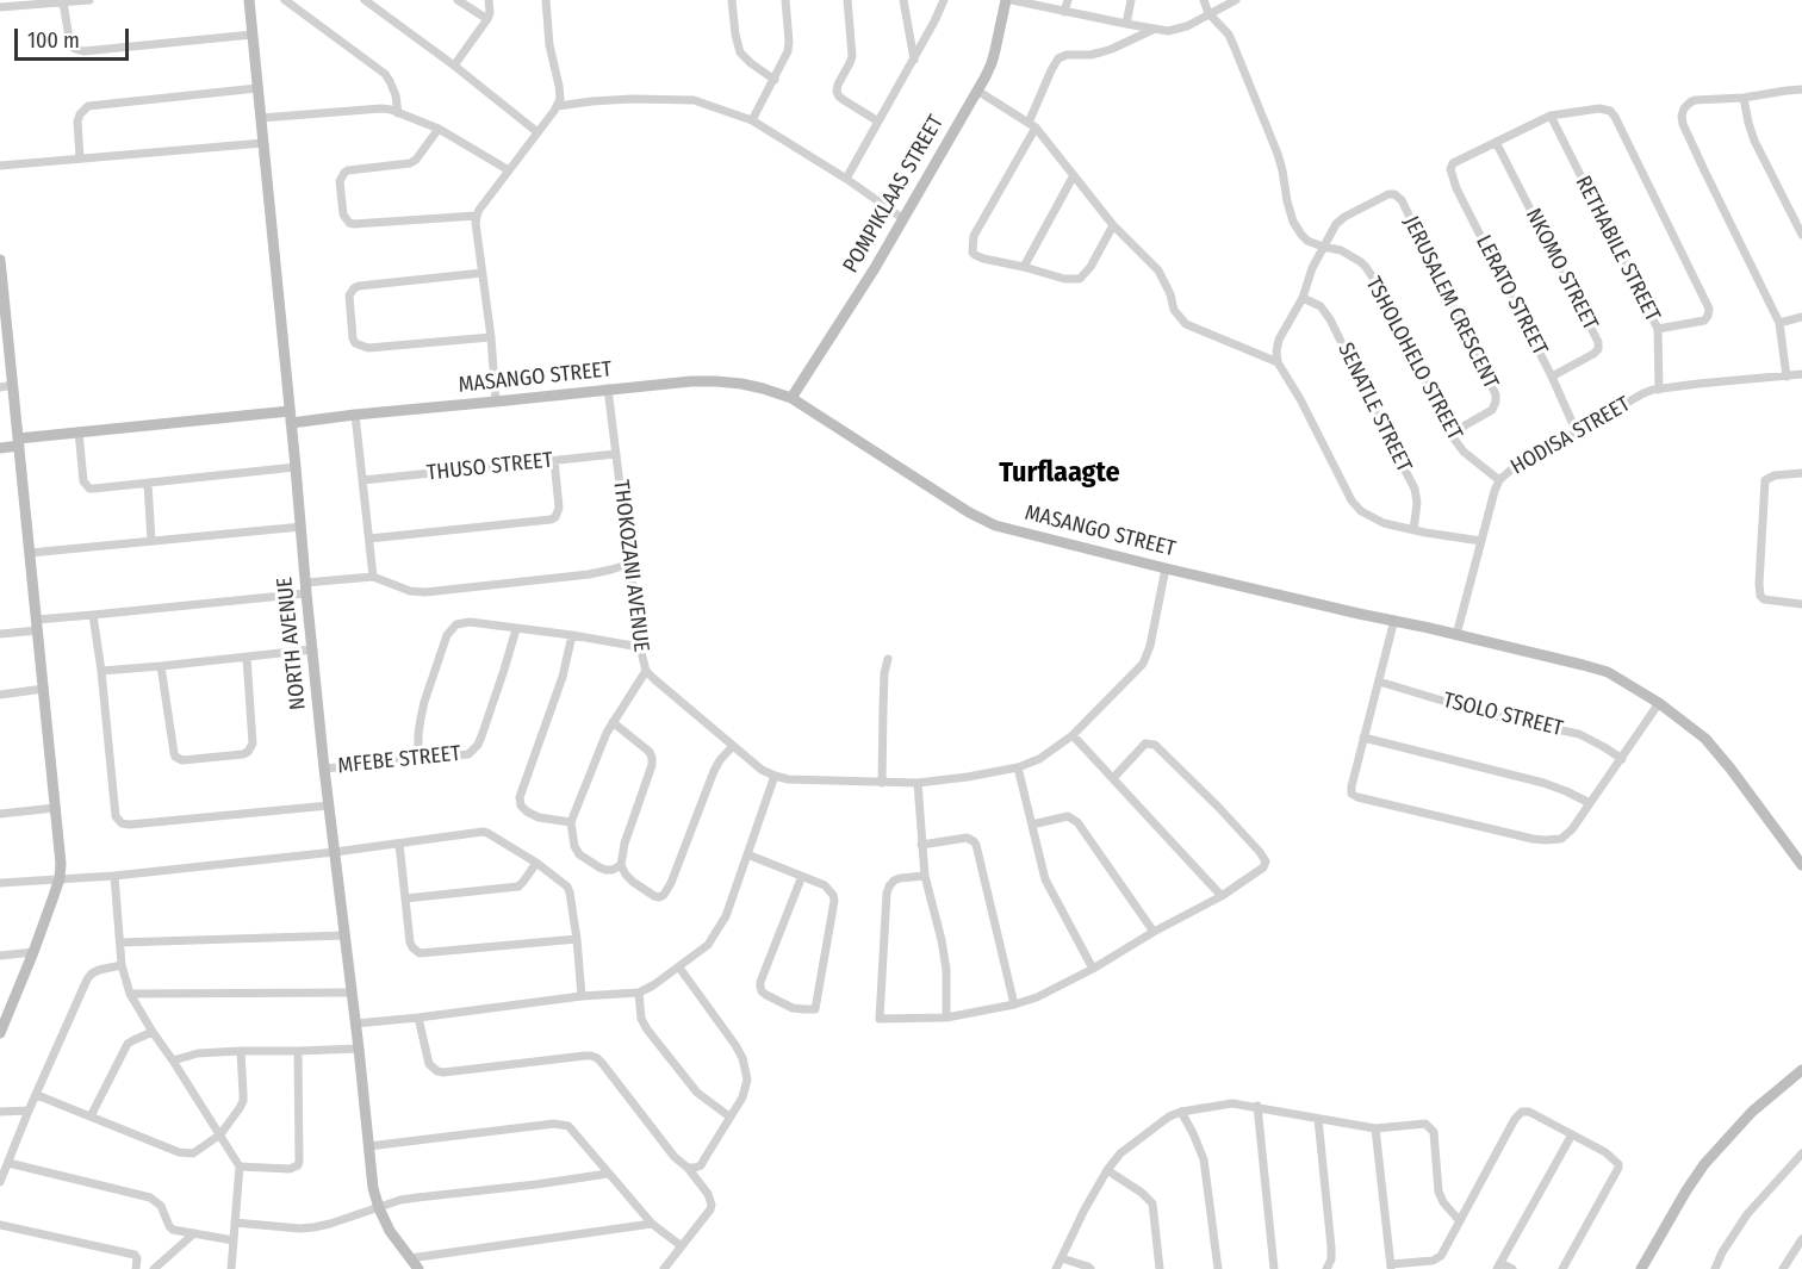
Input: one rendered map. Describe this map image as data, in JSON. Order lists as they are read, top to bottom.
{
  "streets": {
    "street": [
      "POMPIKLAAS STREET",
      "RETHABILE STREET",
      "NKOMO STREET",
      "LERATO STREET",
      "JERUSALEM CRESCENT",
      "TSHOLOHELO STREET",
      "MASANGO STREET",
      "SENATLE STREET",
      "HODISA STREET",
      "THUSO STREET",
      "THOKOZANI AVENUE",
      "NORTH AVENUE",
      "TSOLO STREET",
      "MFEBE STREET"
    ]
  },
  "crossings": [
    ["POMPIKLAAS STREET", "MASANGO STREET"],
    ["RETHABILE STREET", "HODISA STREET"],
    ["NKOMO STREET", "LERATO STREET"],
    ["LERATO STREET", "HODISA STREET"],
    ["JERUSALEM CRESCENT", "TSHOLOHELO STREET"],
    ["JERUSALEM CRESCENT", "SENATLE STREET"],
    ["TSHOLOHELO STREET", "HODISA STREET"],
    ["MASANGO STREET", "HODISA STREET"],
    ["MASANGO STREET", "THOKOZANI AVENUE"],
    ["MASANGO STREET", "NORTH AVENUE"],
    ["THUSO STREET", "THOKOZANI AVENUE"],
    ["NORTH AVENUE", "MFEBE STREET"]
  ],
  "districts": ["Turflaagte"],
  "scale_bar": "100 m"
}
